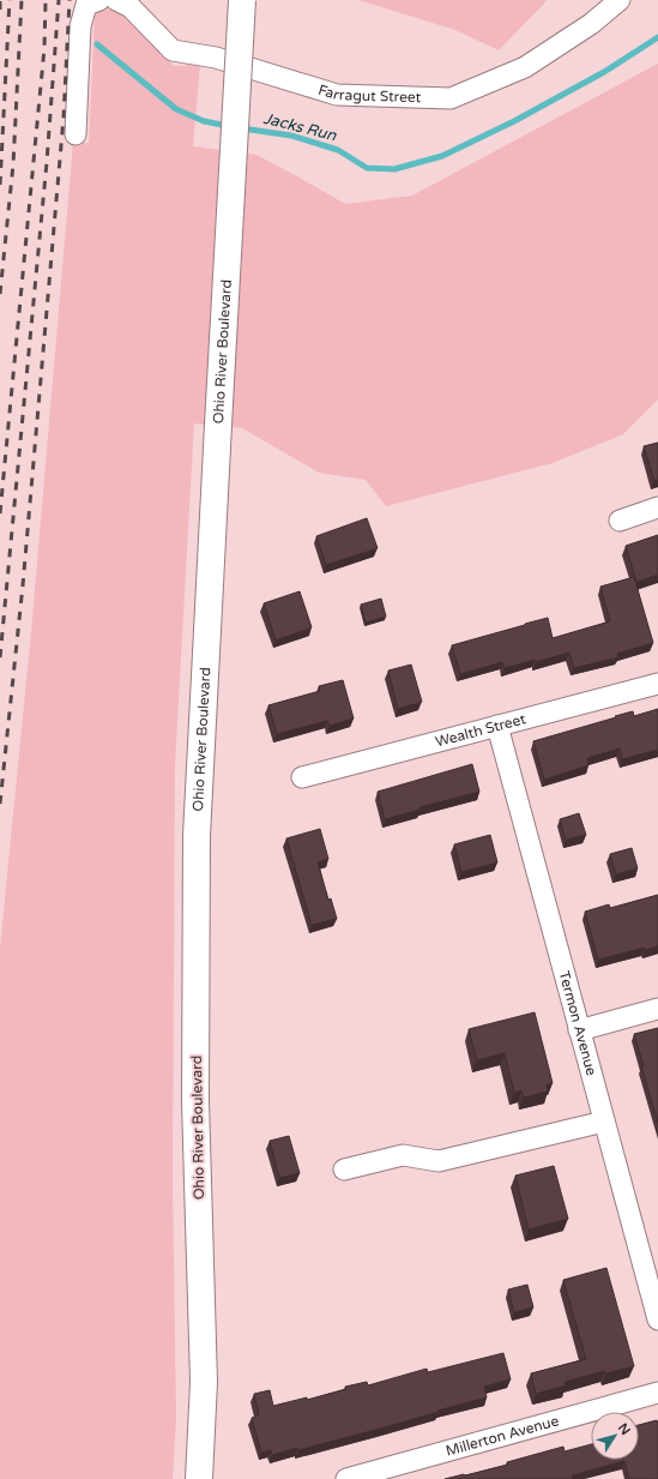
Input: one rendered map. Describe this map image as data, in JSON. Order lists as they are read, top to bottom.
{
  "streets": {
    "highway": ["Ohio River Boulevard"],
    "street": [
      "Farragut Street",
      "Wealth Street",
      "Termon Avenue",
      "Millerton Avenue"
    ]
  },
  "crossings": [
    ["Wealth Street", "Termon Avenue"]
  ],
  "water": ["Jacks Run"],
  "north": "top right"
}
